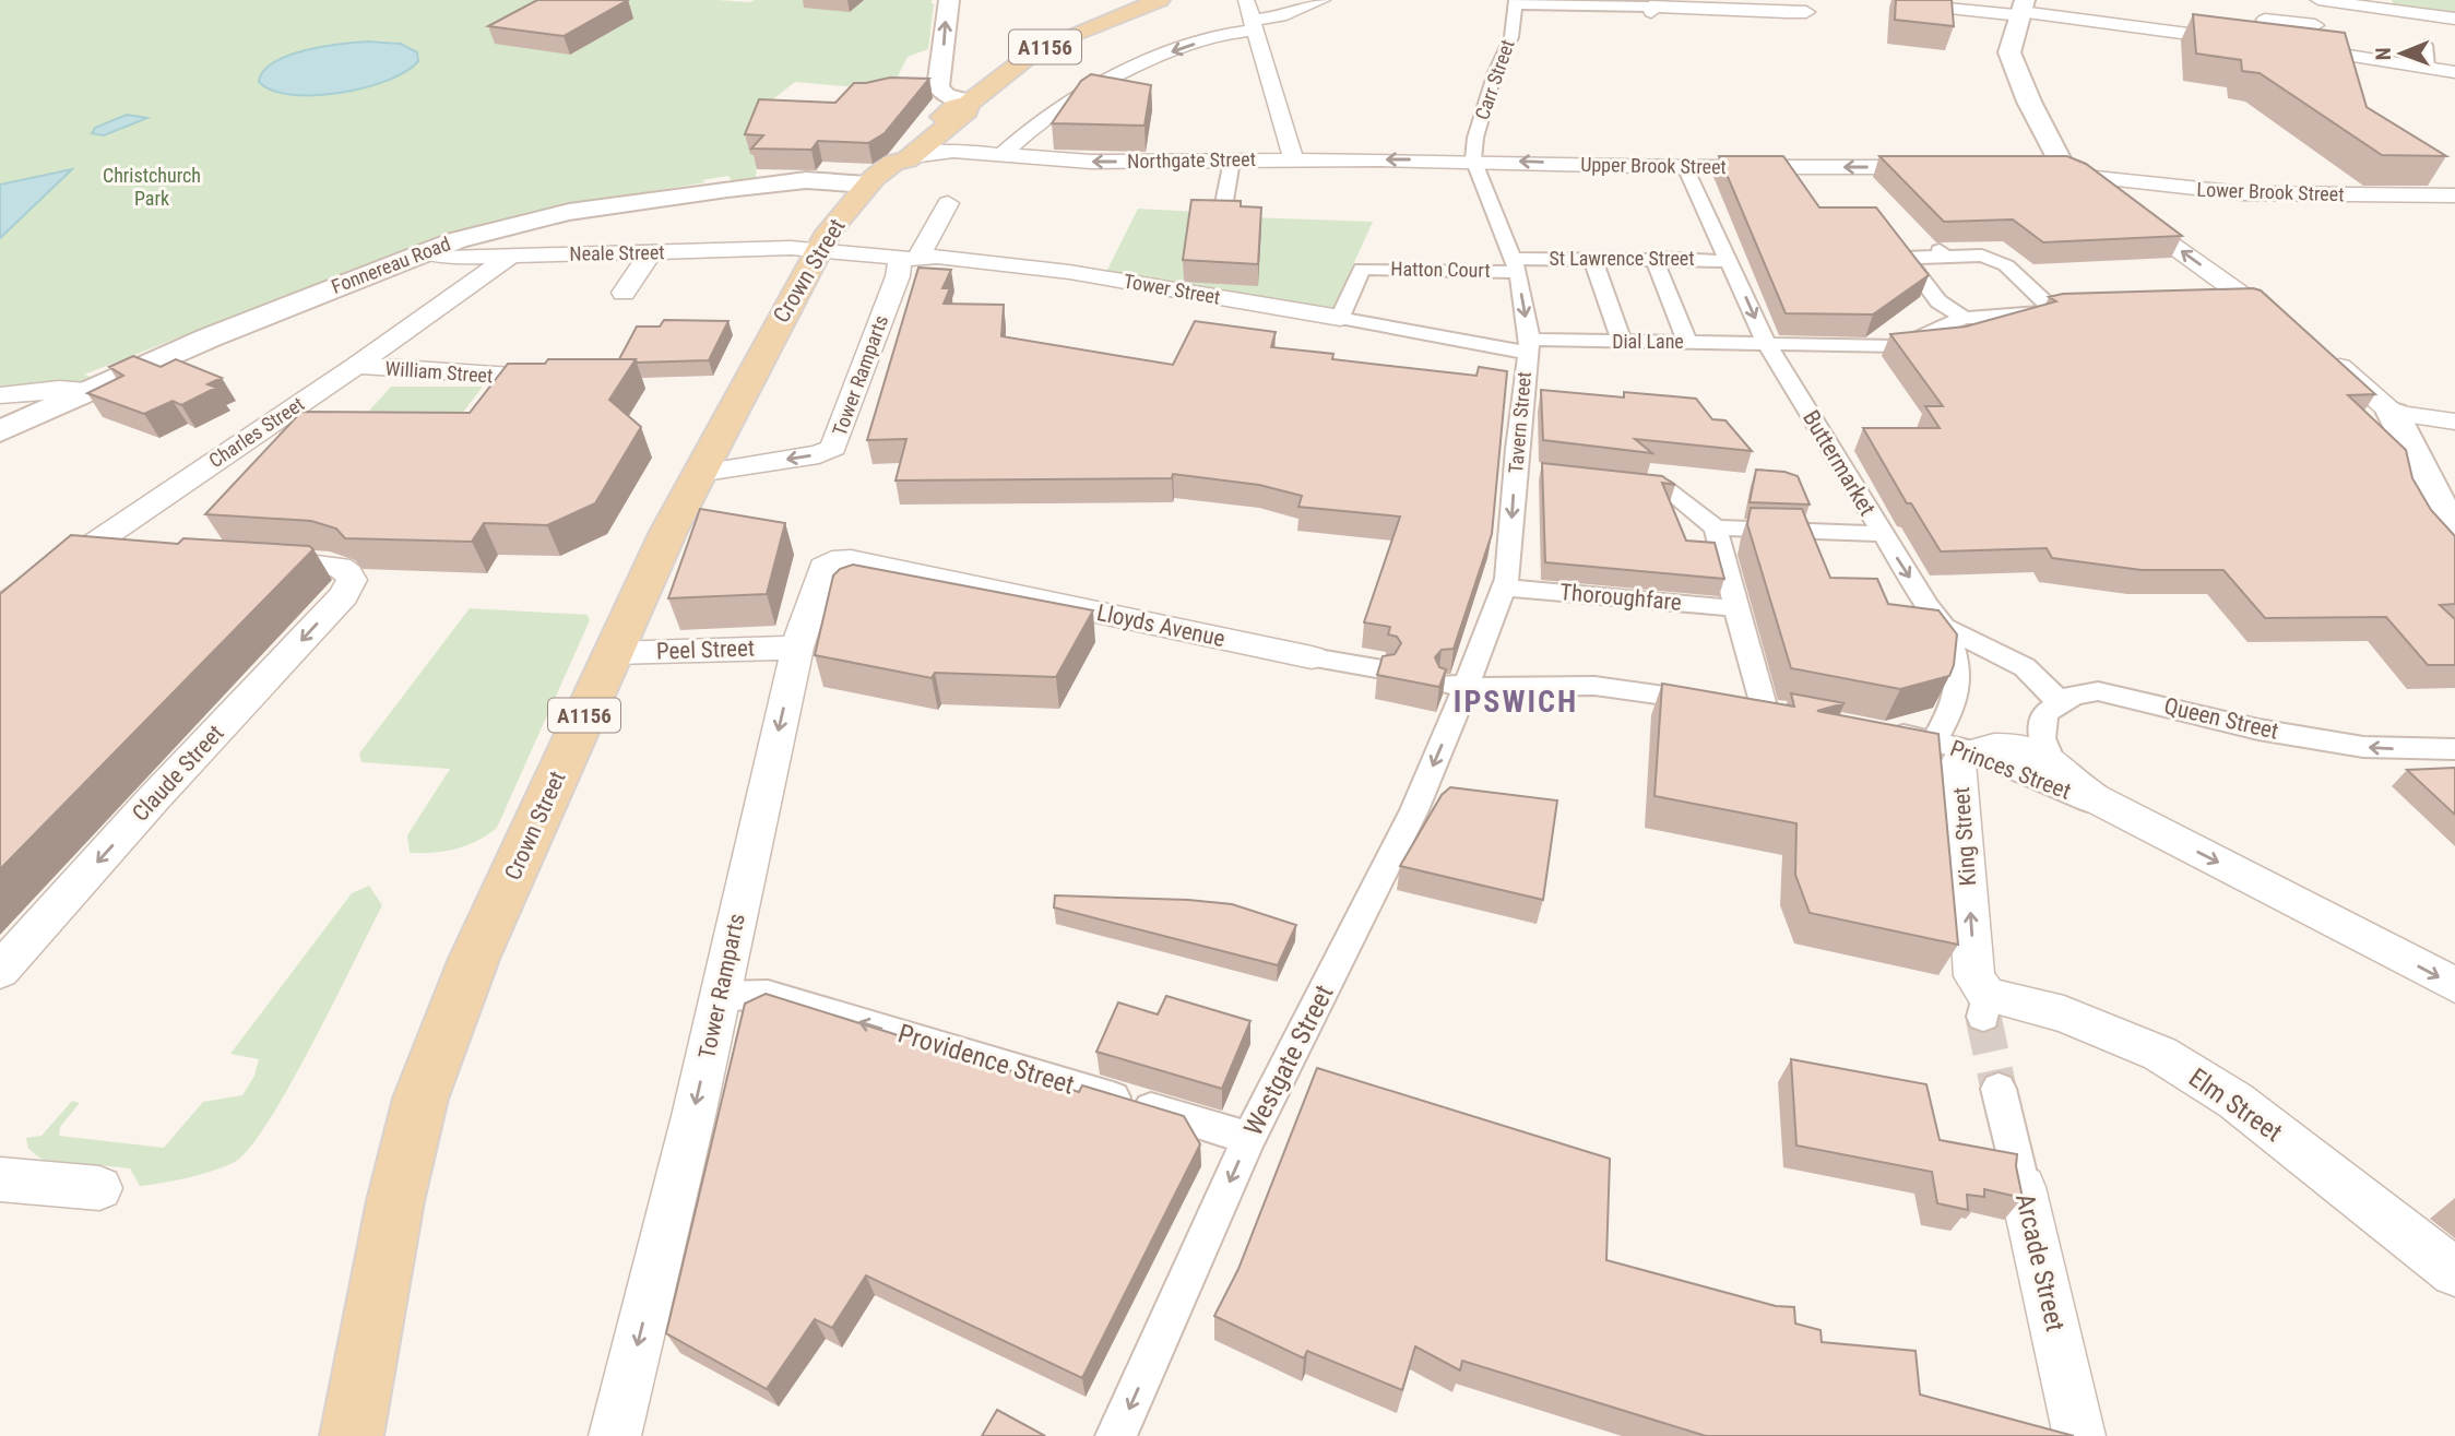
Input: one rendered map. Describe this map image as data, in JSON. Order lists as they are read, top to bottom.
{
  "streets": {
    "main road": ["A1156", "Crown Street"],
    "street": [
      "Carr Street",
      "Northgate Street",
      "Upper Brook Street",
      "Lower Brook Street",
      "Neale Street",
      "St Lawrence Street",
      "Fonnereau Road",
      "Hatton Court",
      "Tower Street",
      "Dial Lane",
      "William Street",
      "Tower Ramparts",
      "Tavern Street",
      "Charles Street",
      "Buttermarket",
      "Thoroughfare",
      "Lloyds Avenue",
      "Peel Street",
      "Queen Street",
      "Princes Street",
      "Claude Street",
      "King Street",
      "Providence Street",
      "Westgate Street",
      "Elm Street",
      "Arcade Street"
    ]
  },
  "crossings": [
    ["A1156", "Northgate Street"],
    ["A1156", "Fonnereau Road"],
    ["A1156", "Crown Street"],
    ["Carr Street", "Northgate Street"],
    ["Carr Street", "Upper Brook Street"],
    ["Carr Street", "Tavern Street"],
    ["Northgate Street", "Upper Brook Street"],
    ["Northgate Street", "Fonnereau Road"],
    ["Northgate Street", "Crown Street"],
    ["Northgate Street", "Tavern Street"],
    ["Upper Brook Street", "Tavern Street"],
    ["Upper Brook Street", "Buttermarket"],
    ["Neale Street", "Fonnereau Road"],
    ["Neale Street", "Crown Street"],
    ["Neale Street", "Tower Street"],
    ["Neale Street", "Charles Street"],
    ["St Lawrence Street", "Hatton Court"],
    ["St Lawrence Street", "Tavern Street"],
    ["St Lawrence Street", "Buttermarket"],
    ["Fonnereau Road", "Crown Street"],
    ["Hatton Court", "Tower Street"],
    ["Hatton Court", "Tavern Street"],
    ["Crown Street", "Tower Street"],
    ["Crown Street", "Tower Ramparts"],
    ["Crown Street", "Peel Street"],
    ["Tower Street", "Dial Lane"],
    ["Tower Street", "Tower Ramparts"],
    ["Tower Street", "Tavern Street"],
    ["Dial Lane", "Tavern Street"],
    ["Dial Lane", "Buttermarket"],
    ["William Street", "Charles Street"],
    ["Tower Ramparts", "Lloyds Avenue"],
    ["Tower Ramparts", "Peel Street"],
    ["Tower Ramparts", "Providence Street"],
    ["Tavern Street", "Thoroughfare"],
    ["Tavern Street", "Westgate Street"],
    ["Buttermarket", "Queen Street"],
    ["Princes Street", "King Street"],
    ["King Street", "Elm Street"],
    ["Providence Street", "Westgate Street"]
  ],
  "one_way": [
    "Northgate Street",
    "Tower Ramparts",
    "Queen Street",
    "Princes Street",
    "Providence Street",
    "Westgate Street"
  ],
  "districts": ["IPSWICH"],
  "parks": ["Christchurch Park"],
  "north": "left"
}
